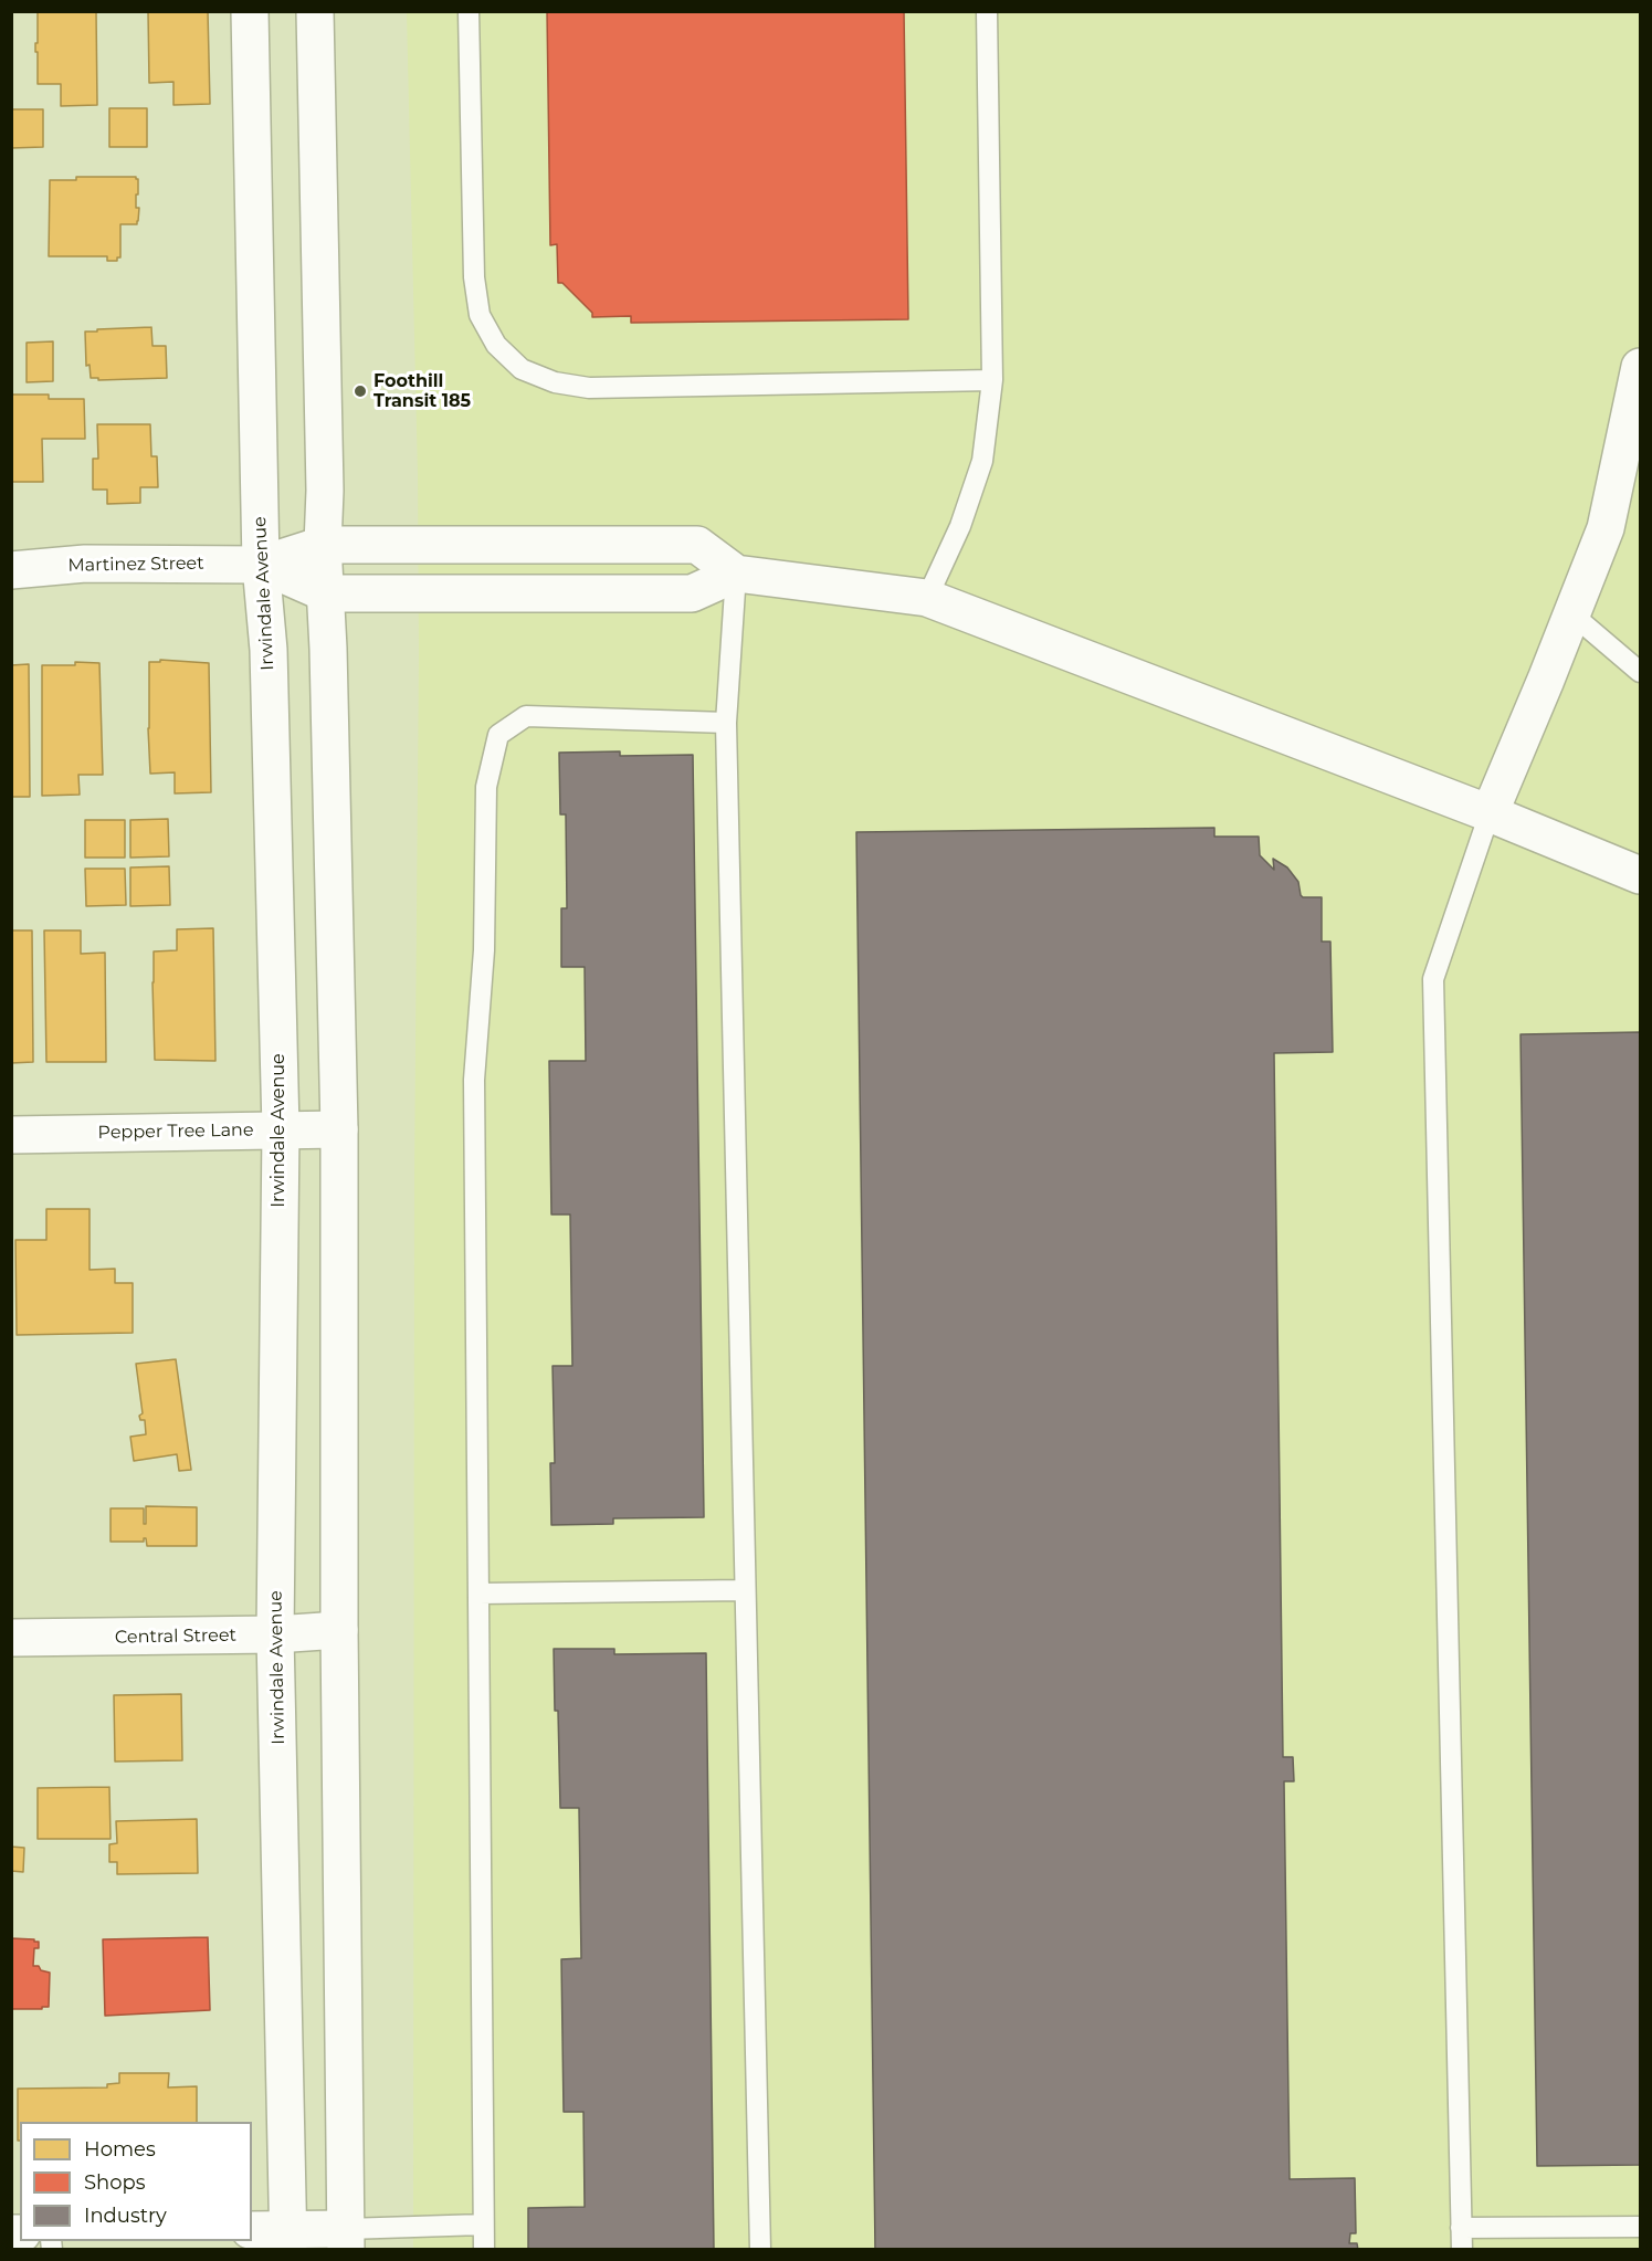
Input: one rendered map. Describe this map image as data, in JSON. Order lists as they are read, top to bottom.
{
  "streets": {
    "main road": [
      "Martinez Street",
      "Irwindale Avenue",
      "Pepper Tree Lane",
      "Central Street"
    ]
  },
  "crossings": [
    ["Martinez Street", "Irwindale Avenue"],
    ["Irwindale Avenue", "Pepper Tree Lane"],
    ["Irwindale Avenue", "Central Street"]
  ],
  "places": ["Foothill Transit 185"],
  "legend": ["Homes", "Shops", "Industry"]
}
